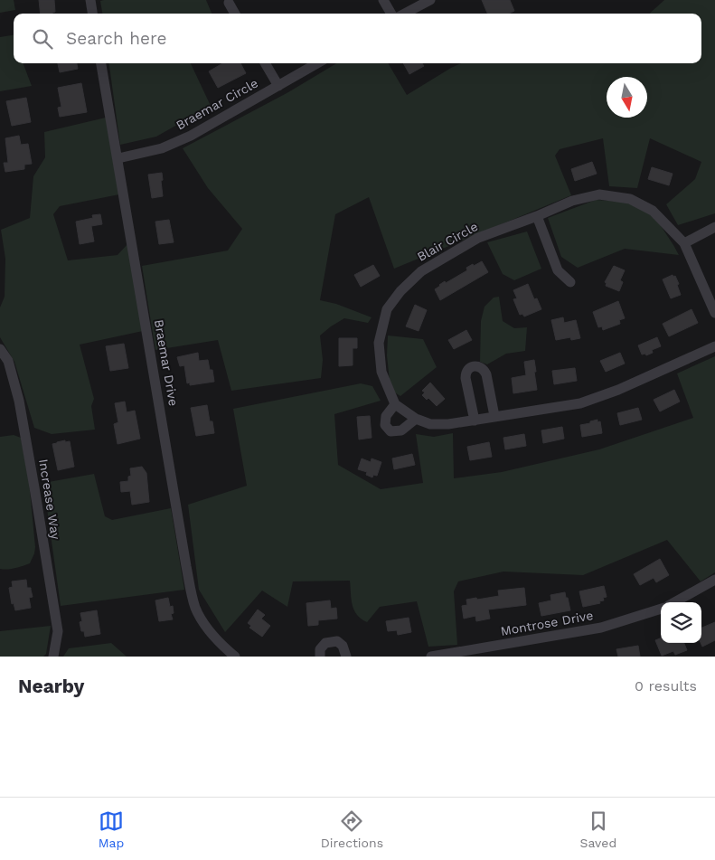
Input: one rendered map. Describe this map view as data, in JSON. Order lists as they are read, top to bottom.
{
  "streets": {
    "street": [
      "Braemar Circle",
      "Blair Circle",
      "Braemar Drive",
      "Increase Way",
      "Montrose Drive"
    ]
  },
  "crossings": [
    ["Braemar Circle", "Braemar Drive"]
  ],
  "north": "bottom",
  "page": {
    "search": "Search here",
    "heading": ["Nearby", "0 results"],
    "nav": ["Map", "Directions", "Saved"]
  }
}
